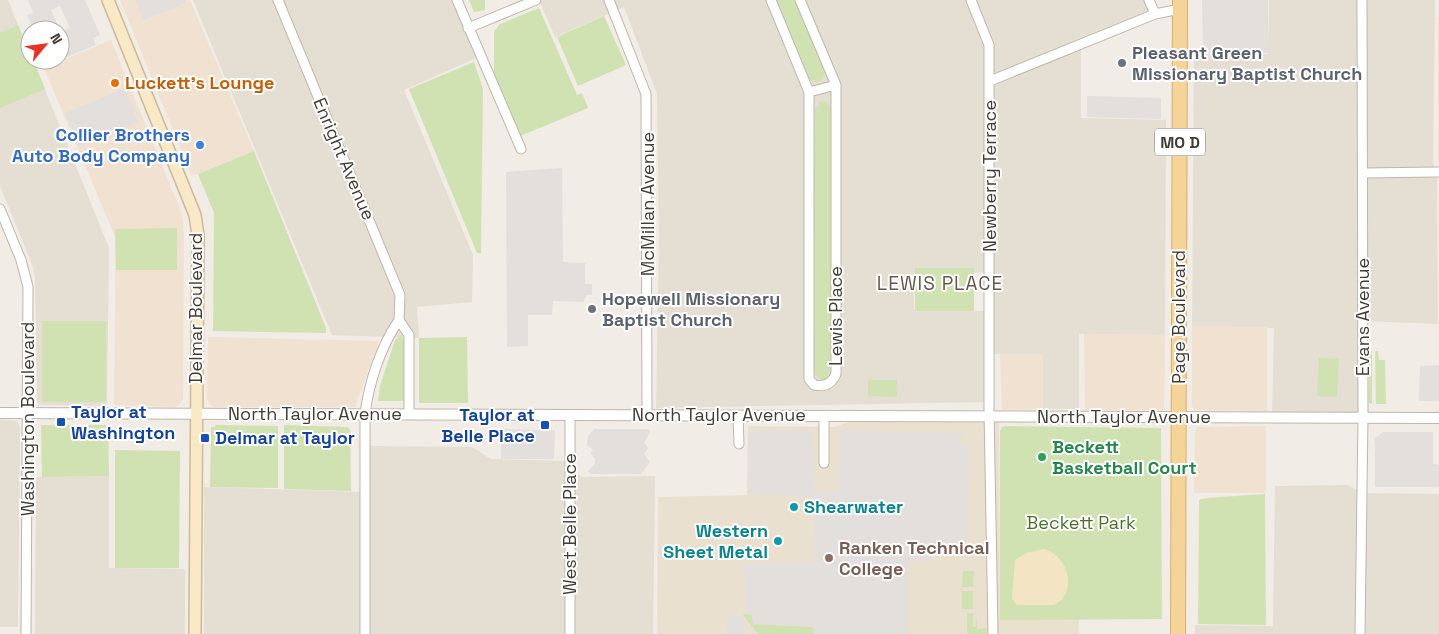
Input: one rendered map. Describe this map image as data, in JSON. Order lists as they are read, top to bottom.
{
  "streets": {
    "main road": ["MO D", "Delmar Boulevard", "Page Boulevard"],
    "street": [
      "Enright Avenue",
      "Newberry Terrace",
      "McMillan Avenue",
      "Lewis Place",
      "Evans Avenue",
      "North Taylor Avenue",
      "Washington Boulevard",
      "West Belle Place"
    ]
  },
  "crossings": [
    ["Enright Avenue", "North Taylor Avenue"],
    ["Newberry Terrace", "North Taylor Avenue"],
    ["McMillan Avenue", "North Taylor Avenue"],
    ["Delmar Boulevard", "North Taylor Avenue"],
    ["Page Boulevard", "North Taylor Avenue"],
    ["Evans Avenue", "North Taylor Avenue"],
    ["North Taylor Avenue", "Washington Boulevard"],
    ["North Taylor Avenue", "West Belle Place"]
  ],
  "districts": ["LEWIS PLACE"],
  "parks": ["Beckett Park"],
  "places": {
    "other": [
      "Pleasant Green Missionary Baptist Church",
      "Luckett's Lounge",
      "Collier Brothers Auto Body Company",
      "Hopewell Missionary Baptist Church",
      "Beckett Basketball Court",
      "Shearwater",
      "Western Sheet Metal",
      "Ranken Technical College"
    ],
    "transit": ["Taylor at Washington", "Taylor at Belle Place", "Delmar at Taylor"]
  },
  "north": "top right"
}
